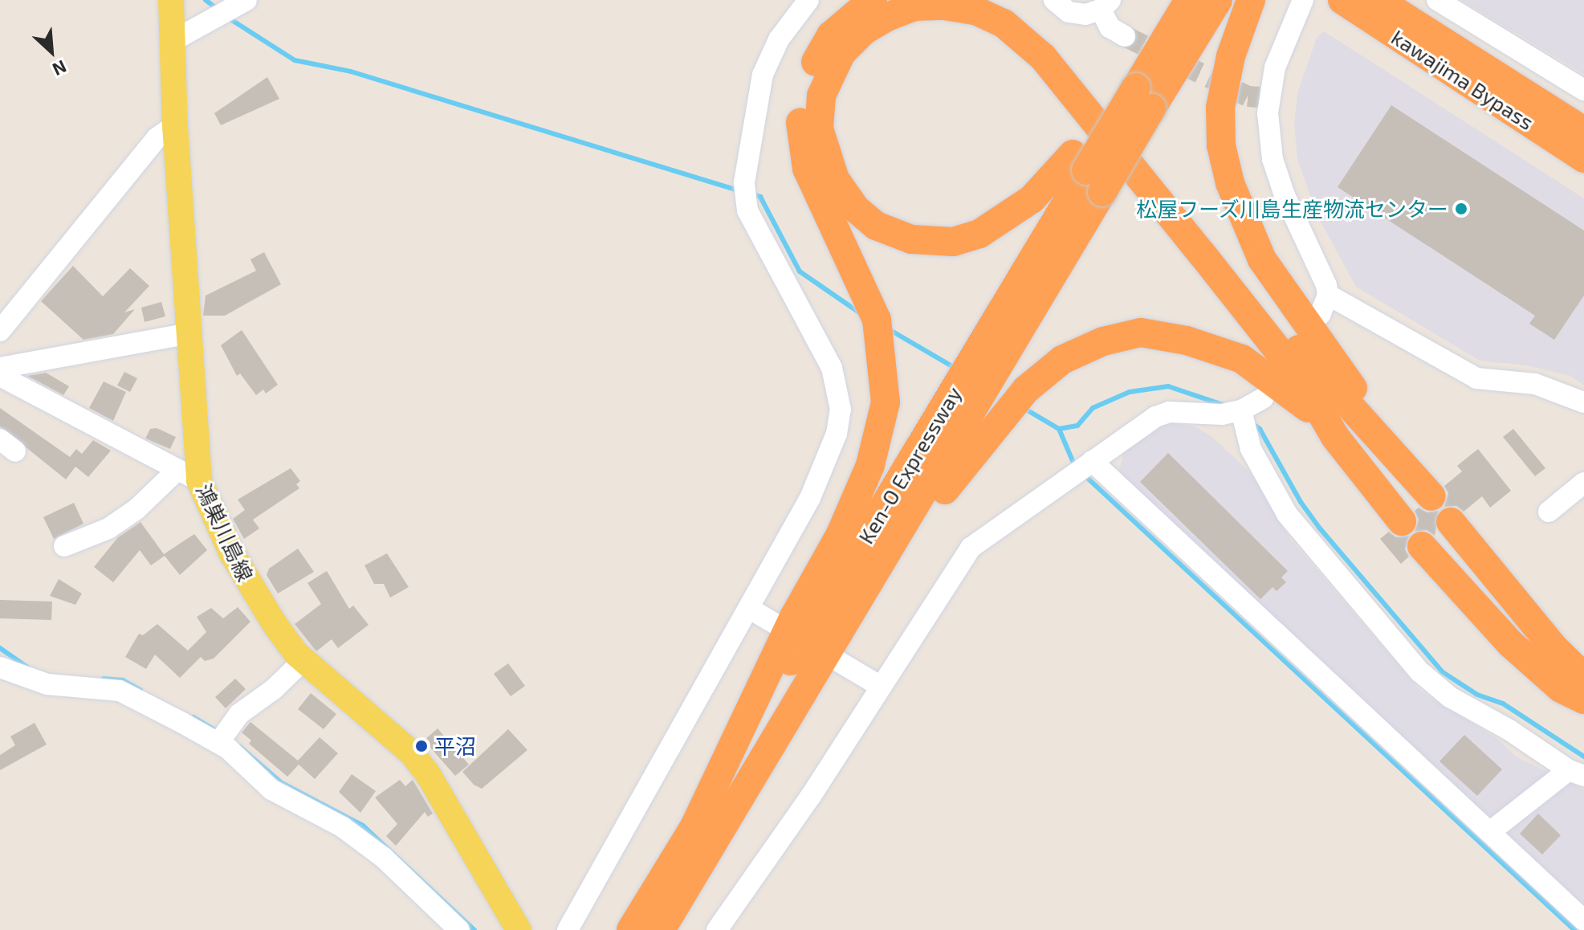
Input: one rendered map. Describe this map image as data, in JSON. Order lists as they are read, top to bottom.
{
  "streets": {
    "highway": ["kawajima Bypass", "Ken-O Expressway"],
    "main road": ["鴻巣川島線"]
  },
  "places": ["松屋フーズ川島生産物流センター", "平沼"],
  "north": "bottom right"
}
